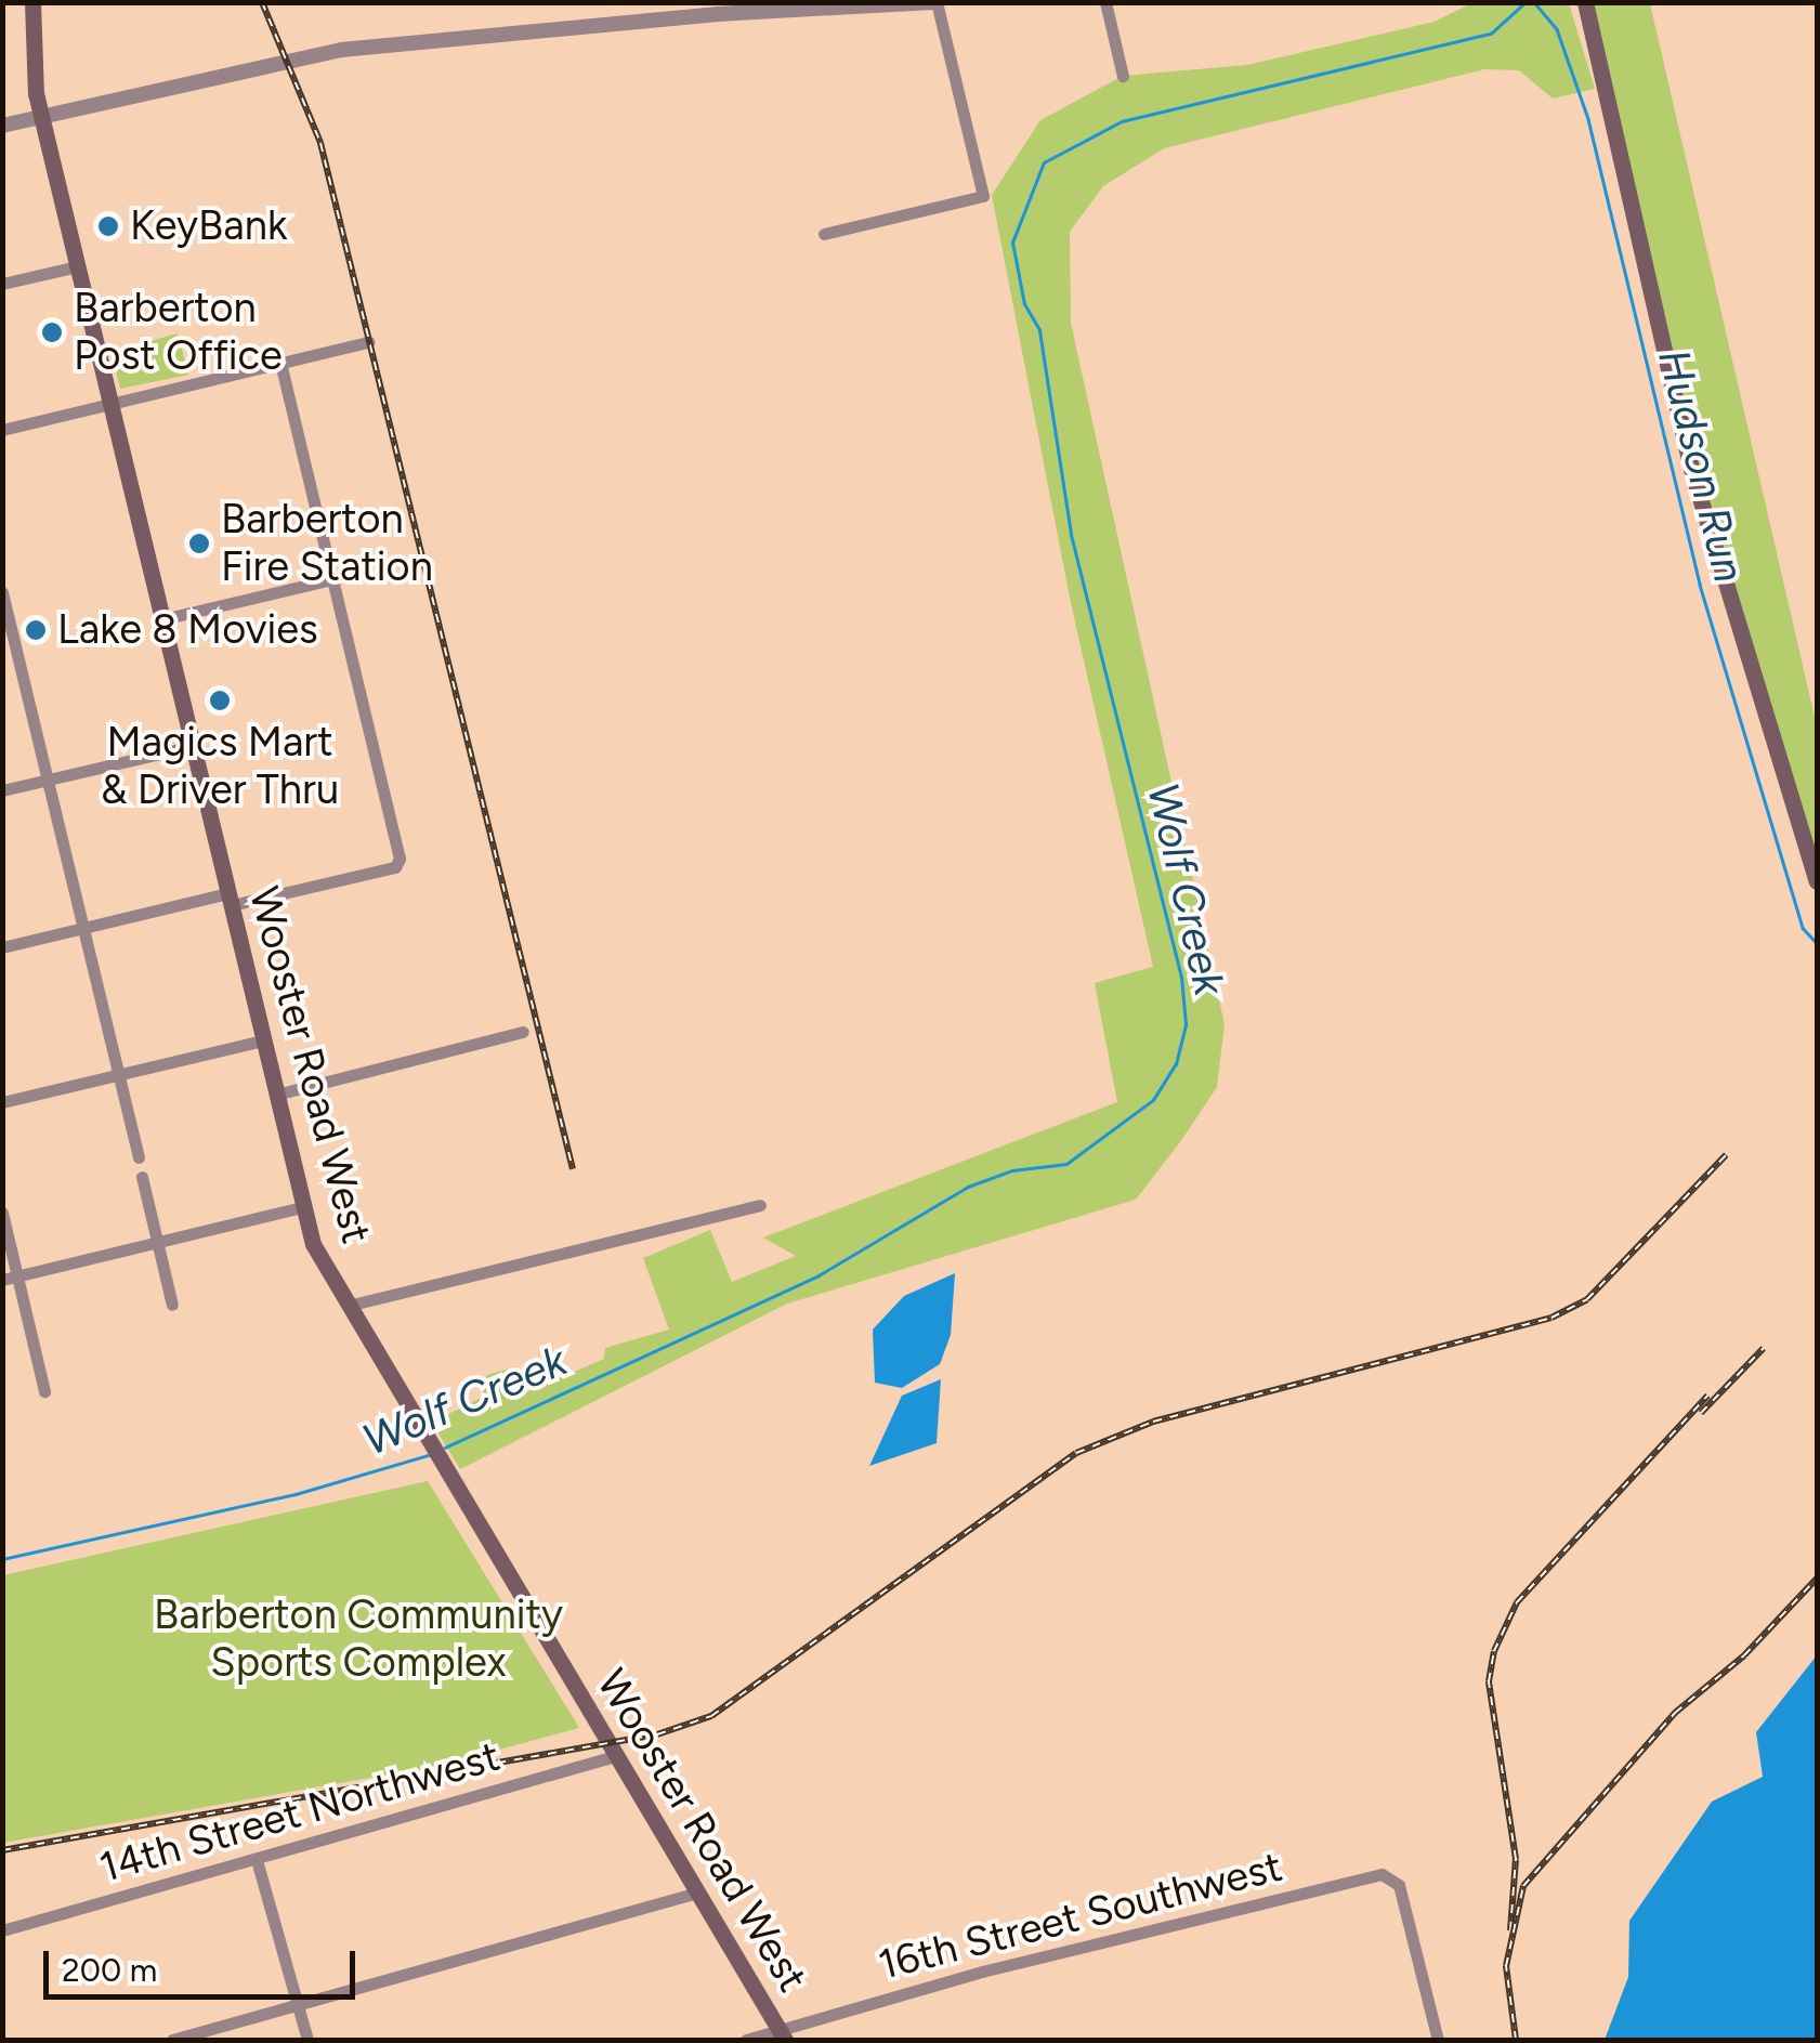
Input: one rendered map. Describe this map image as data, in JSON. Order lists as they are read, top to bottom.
{
  "streets": {
    "main road": ["Wooster Road West"],
    "street": ["14th Street Northwest", "16th Street Southwest"]
  },
  "crossings": [
    ["Wooster Road West", "14th Street Northwest"],
    ["Wooster Road West", "16th Street Southwest"]
  ],
  "water": ["Hudson Run", "Wolf Creek"],
  "parks": ["Barberton Community Sports Complex"],
  "places": [
    "KeyBank",
    "Barberton Post Office",
    "Barberton Fire Station",
    "Lake 8 Movies",
    "Magics Mart & Driver Thru"
  ],
  "scale_bar": "200 m"
}
